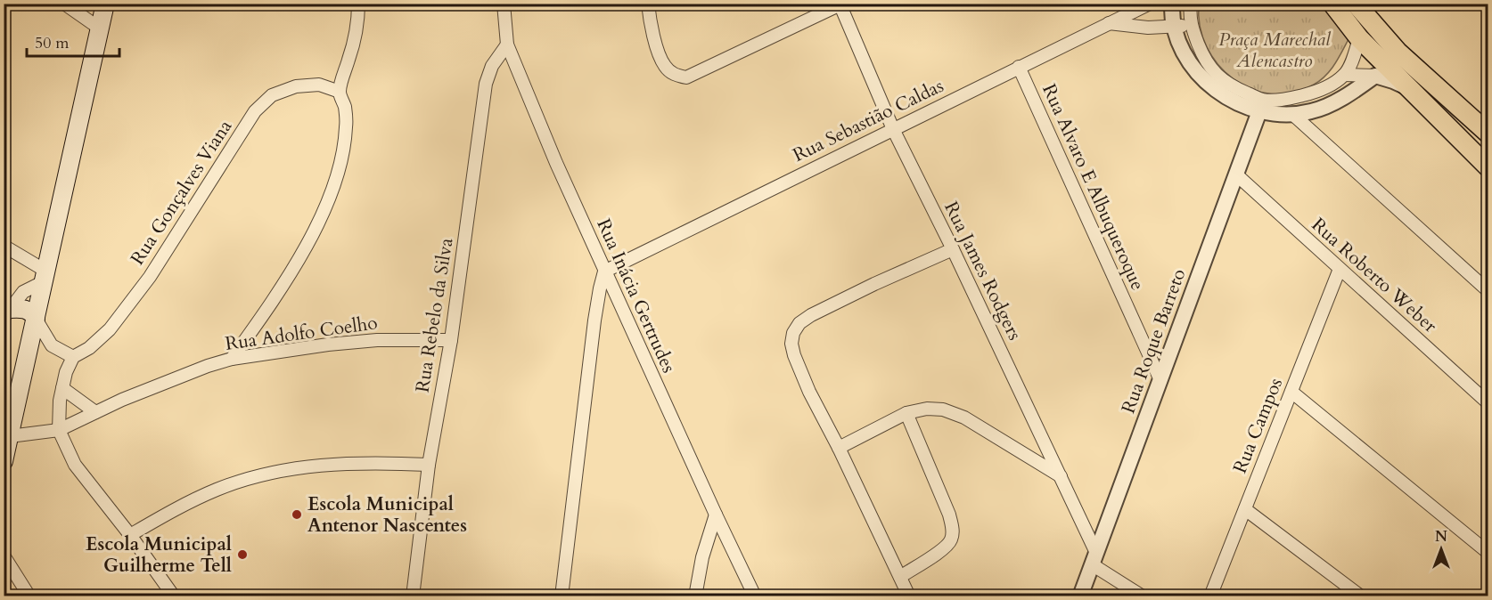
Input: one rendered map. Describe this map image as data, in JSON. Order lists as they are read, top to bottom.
{
  "streets": {
    "street": [
      "Rua Sebastião Caldas",
      "Rua Alvaro E Albuqueroque",
      "Rua Gonçalves Viana",
      "Rua James Rodgers",
      "Rua Roberto Weber",
      "Rua Inácia Gertrudes",
      "Rua Rebelo da Silva",
      "Rua Adolfo Coelho",
      "Rua Roque Barreto",
      "Rua Campos"
    ]
  },
  "crossings": [
    ["Rua Sebastião Caldas", "Rua Alvaro E Albuqueroque"],
    ["Rua Sebastião Caldas", "Rua James Rodgers"],
    ["Rua Sebastião Caldas", "Rua Inácia Gertrudes"],
    ["Rua Alvaro E Albuqueroque", "Rua Roque Barreto"],
    ["Rua James Rodgers", "Rua Roque Barreto"],
    ["Rua Roberto Weber", "Rua Roque Barreto"],
    ["Rua Roberto Weber", "Rua Campos"],
    ["Rua Inácia Gertrudes", "Rua Rebelo da Silva"],
    ["Rua Rebelo da Silva", "Rua Adolfo Coelho"]
  ],
  "parks": ["Praça Marechal Alencastro"],
  "places": ["Escola Municipal Antenor Nascentes", "Escola Municipal Guilherme Tell"],
  "scale_bar": "50 m",
  "north": "top"
}
